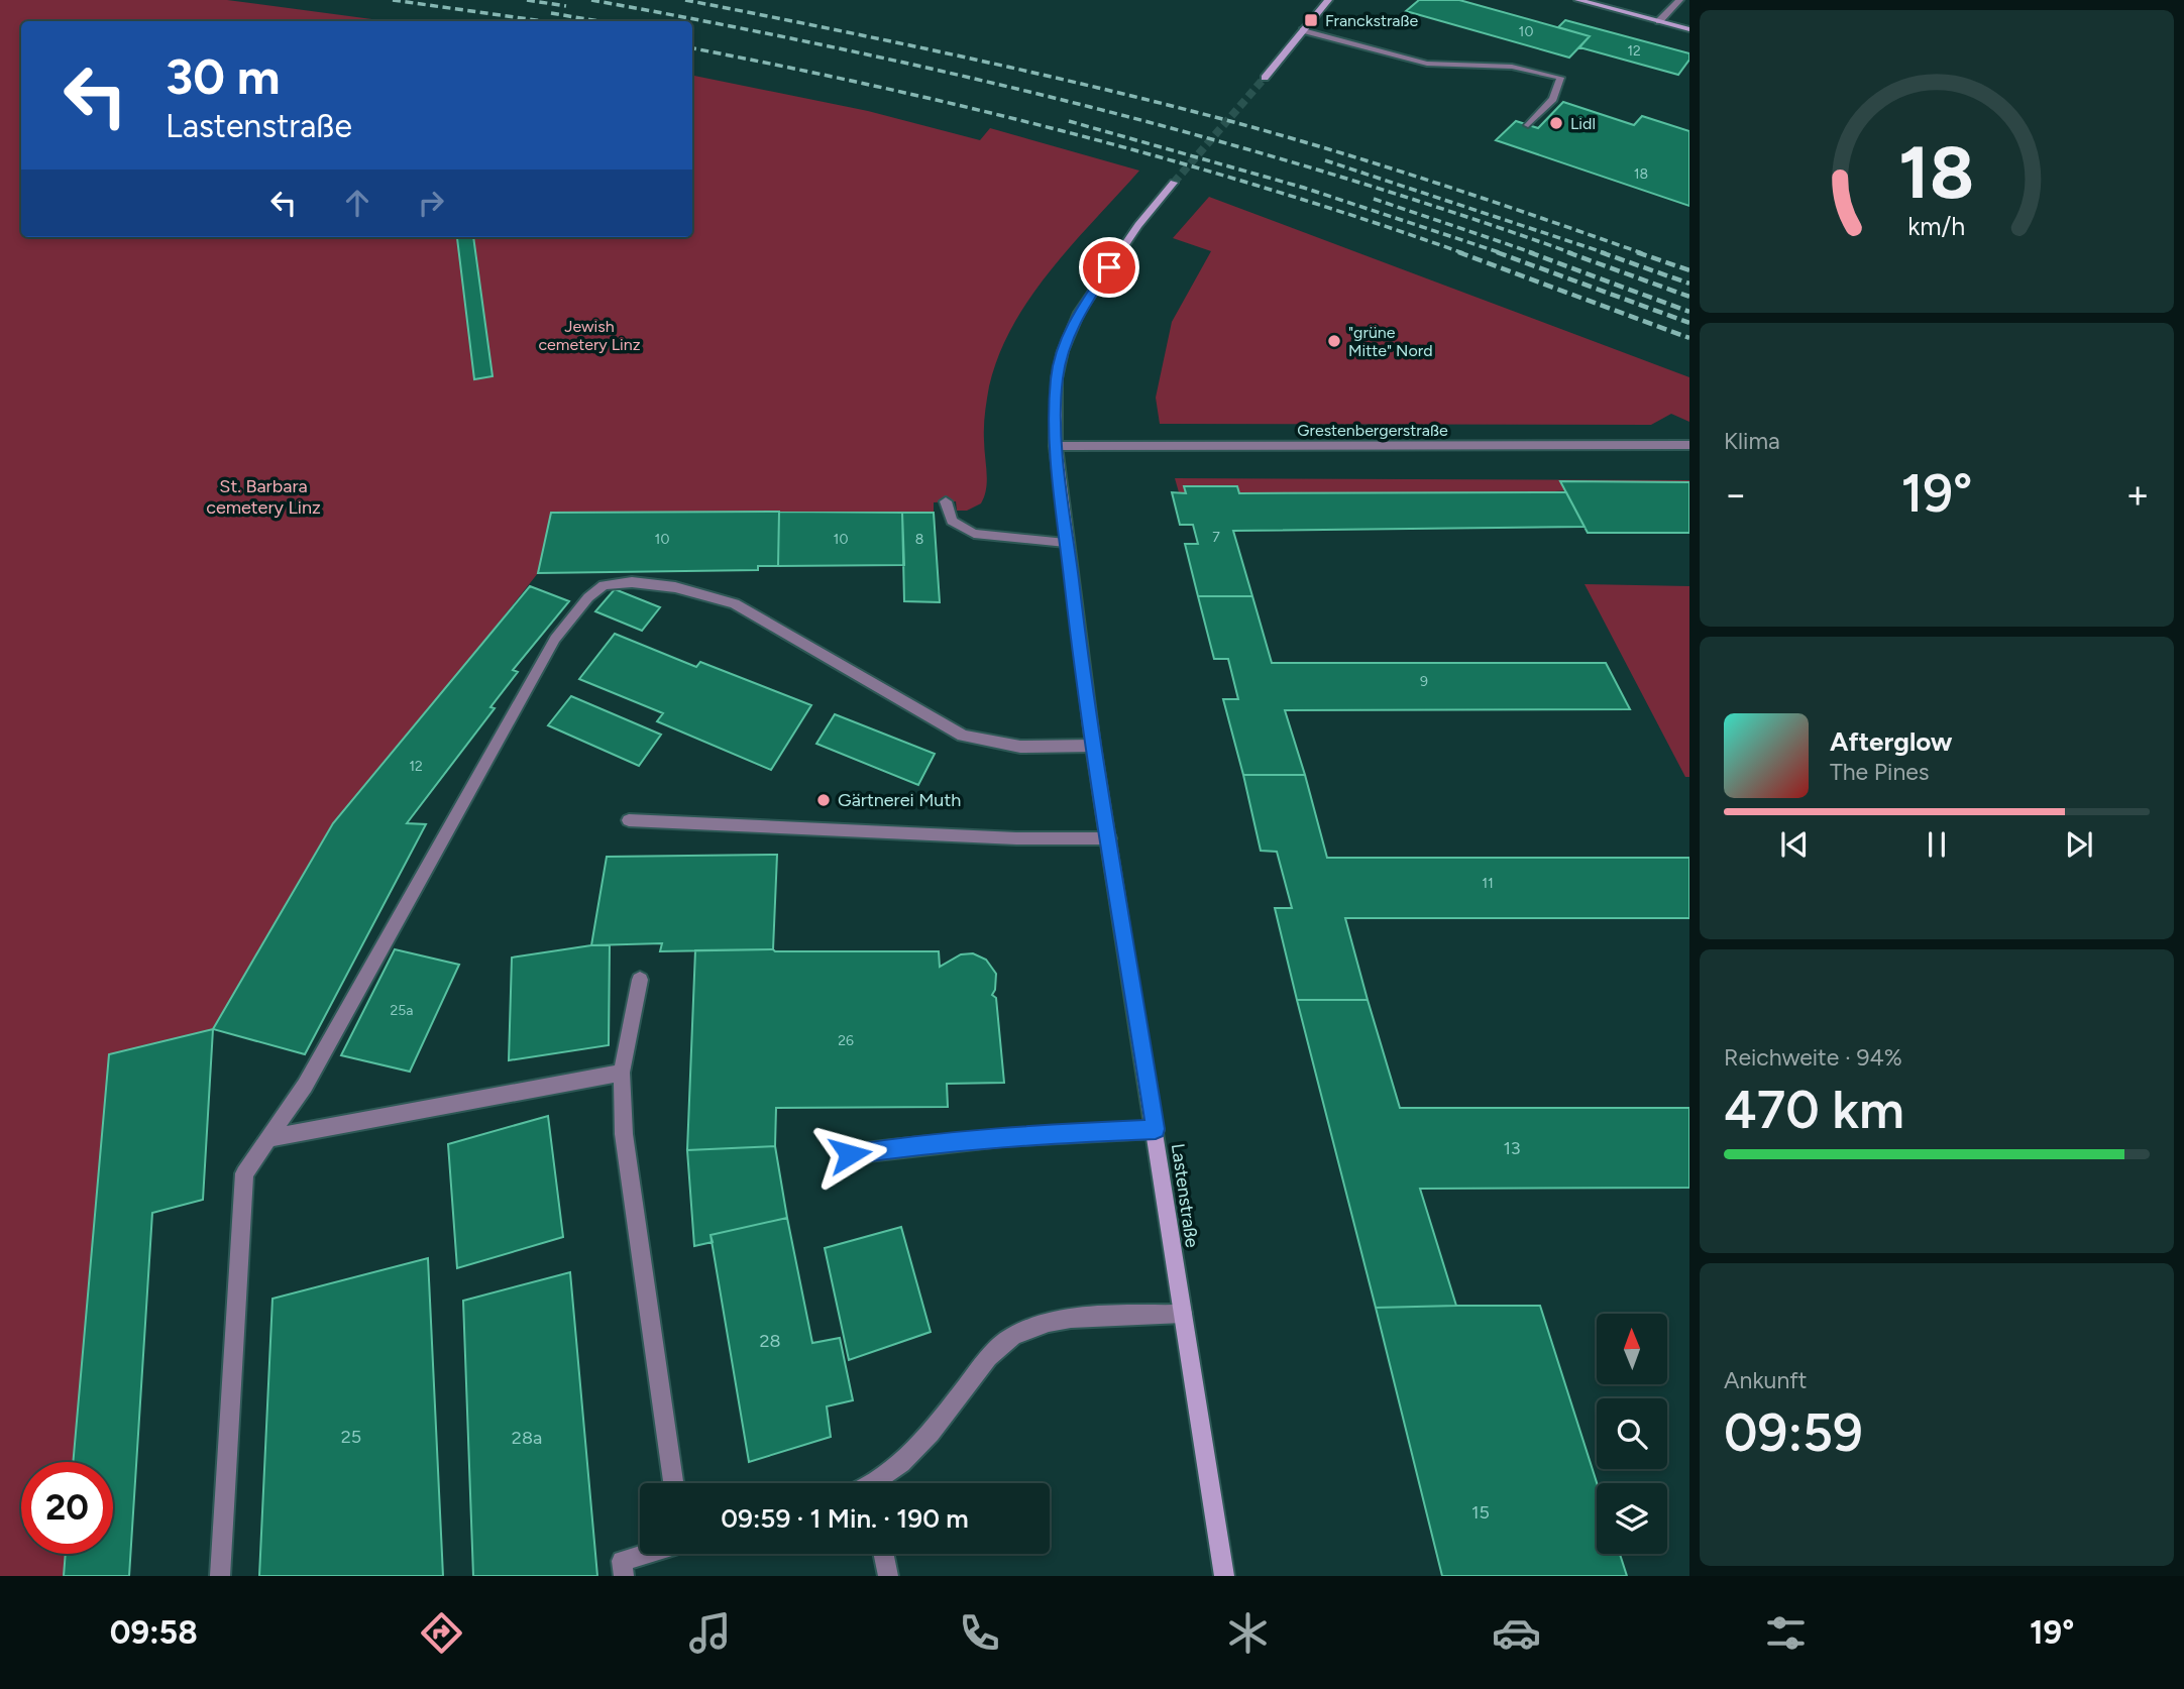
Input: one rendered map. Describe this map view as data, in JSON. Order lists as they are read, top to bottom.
{
  "streets": {
    "main road": ["Lastenstraße"],
    "street": ["Grestenbergerstraße"]
  },
  "crossings": [
    ["Grestenbergerstraße", "Lastenstraße"]
  ],
  "parks": ["Jewish cemetery Linz", "St. Barbara cemetery Linz"],
  "places": {
    "transit": ["Franckstraße"],
    "other": ["Lidl", "\"grüne Mitte\" Nord", "Gärtnerei Muth"]
  },
  "house_numbers": [
    "10",
    "12",
    "18",
    "7",
    "10",
    "10",
    "8",
    "9",
    "12",
    "11",
    "25a",
    "26",
    "13",
    "28",
    "25",
    "28a",
    "15"
  ],
  "north": "top",
  "page": {
    "turn": ["30 m", "Lastenstraße"],
    "tile": [
      "Klima",
      ["Reichweite · 94%", "470 km"],
      ["Ankunft", "09:59"]
    ],
    "heat": ["−", "19°", "+"],
    "song": ["Afterglow", "The Pines"],
    "limit": "20",
    "trip": "09:59 · 1 Min. · 190 m",
    "tabs": ["09:58", "19°"],
    "gauge": ["18", "km/h"]
  }
}
